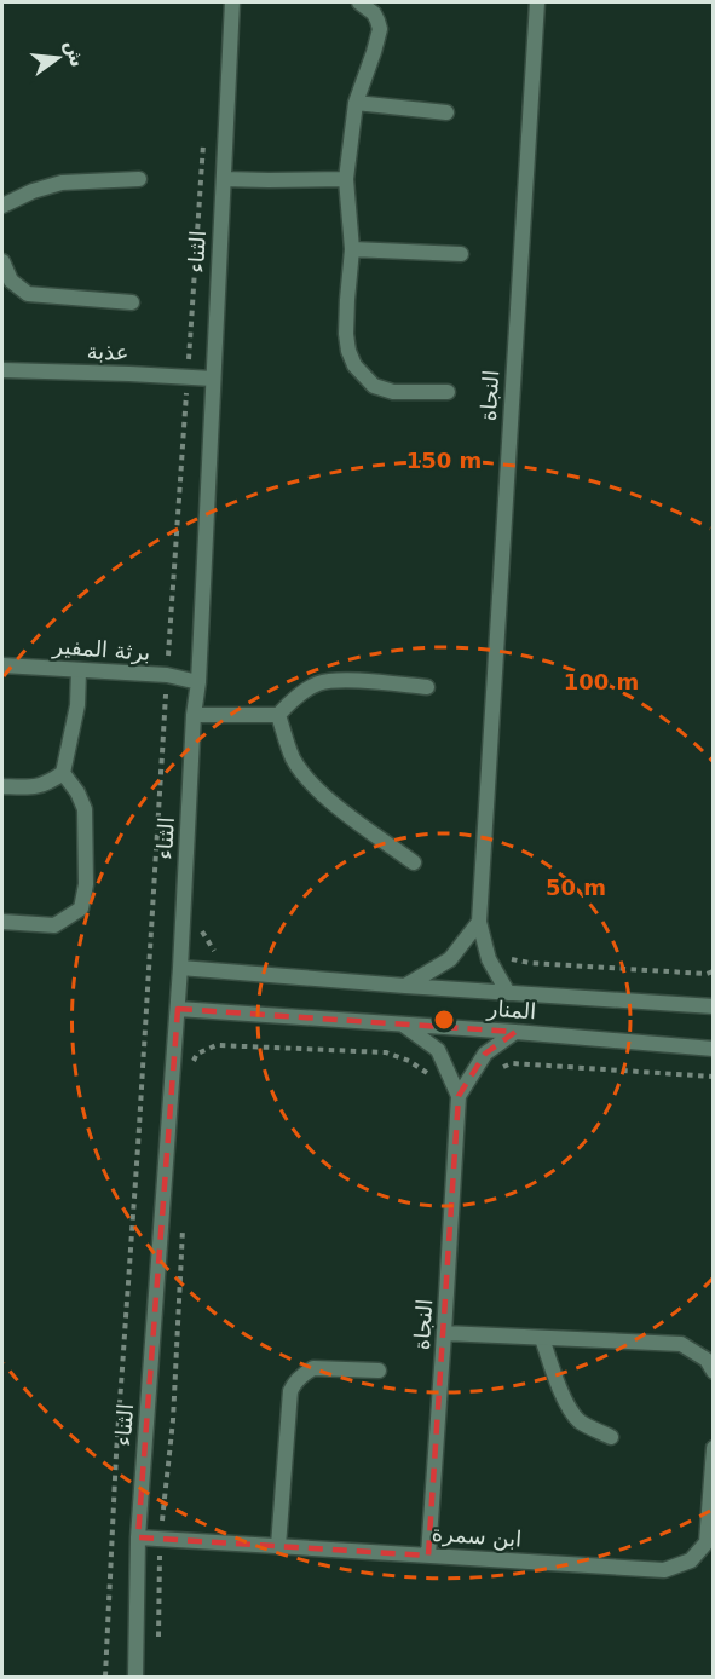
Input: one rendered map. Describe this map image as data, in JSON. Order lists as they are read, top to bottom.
{
  "streets": {
    "street": [
      "الثناء",
      "عذبة",
      "النجاة",
      "برثة المفير",
      "المنار",
      "ابن سمرة"
    ]
  },
  "crossings": [
    ["الثناء", "عذبة"],
    ["الثناء", "برثة المفير"],
    ["الثناء", "المنار"],
    ["الثناء", "ابن سمرة"],
    ["النجاة", "المنار"],
    ["النجاة", "ابن سمرة"]
  ],
  "north": "right",
  "rings": ["150 m", "100 m", "50 m"]
}
